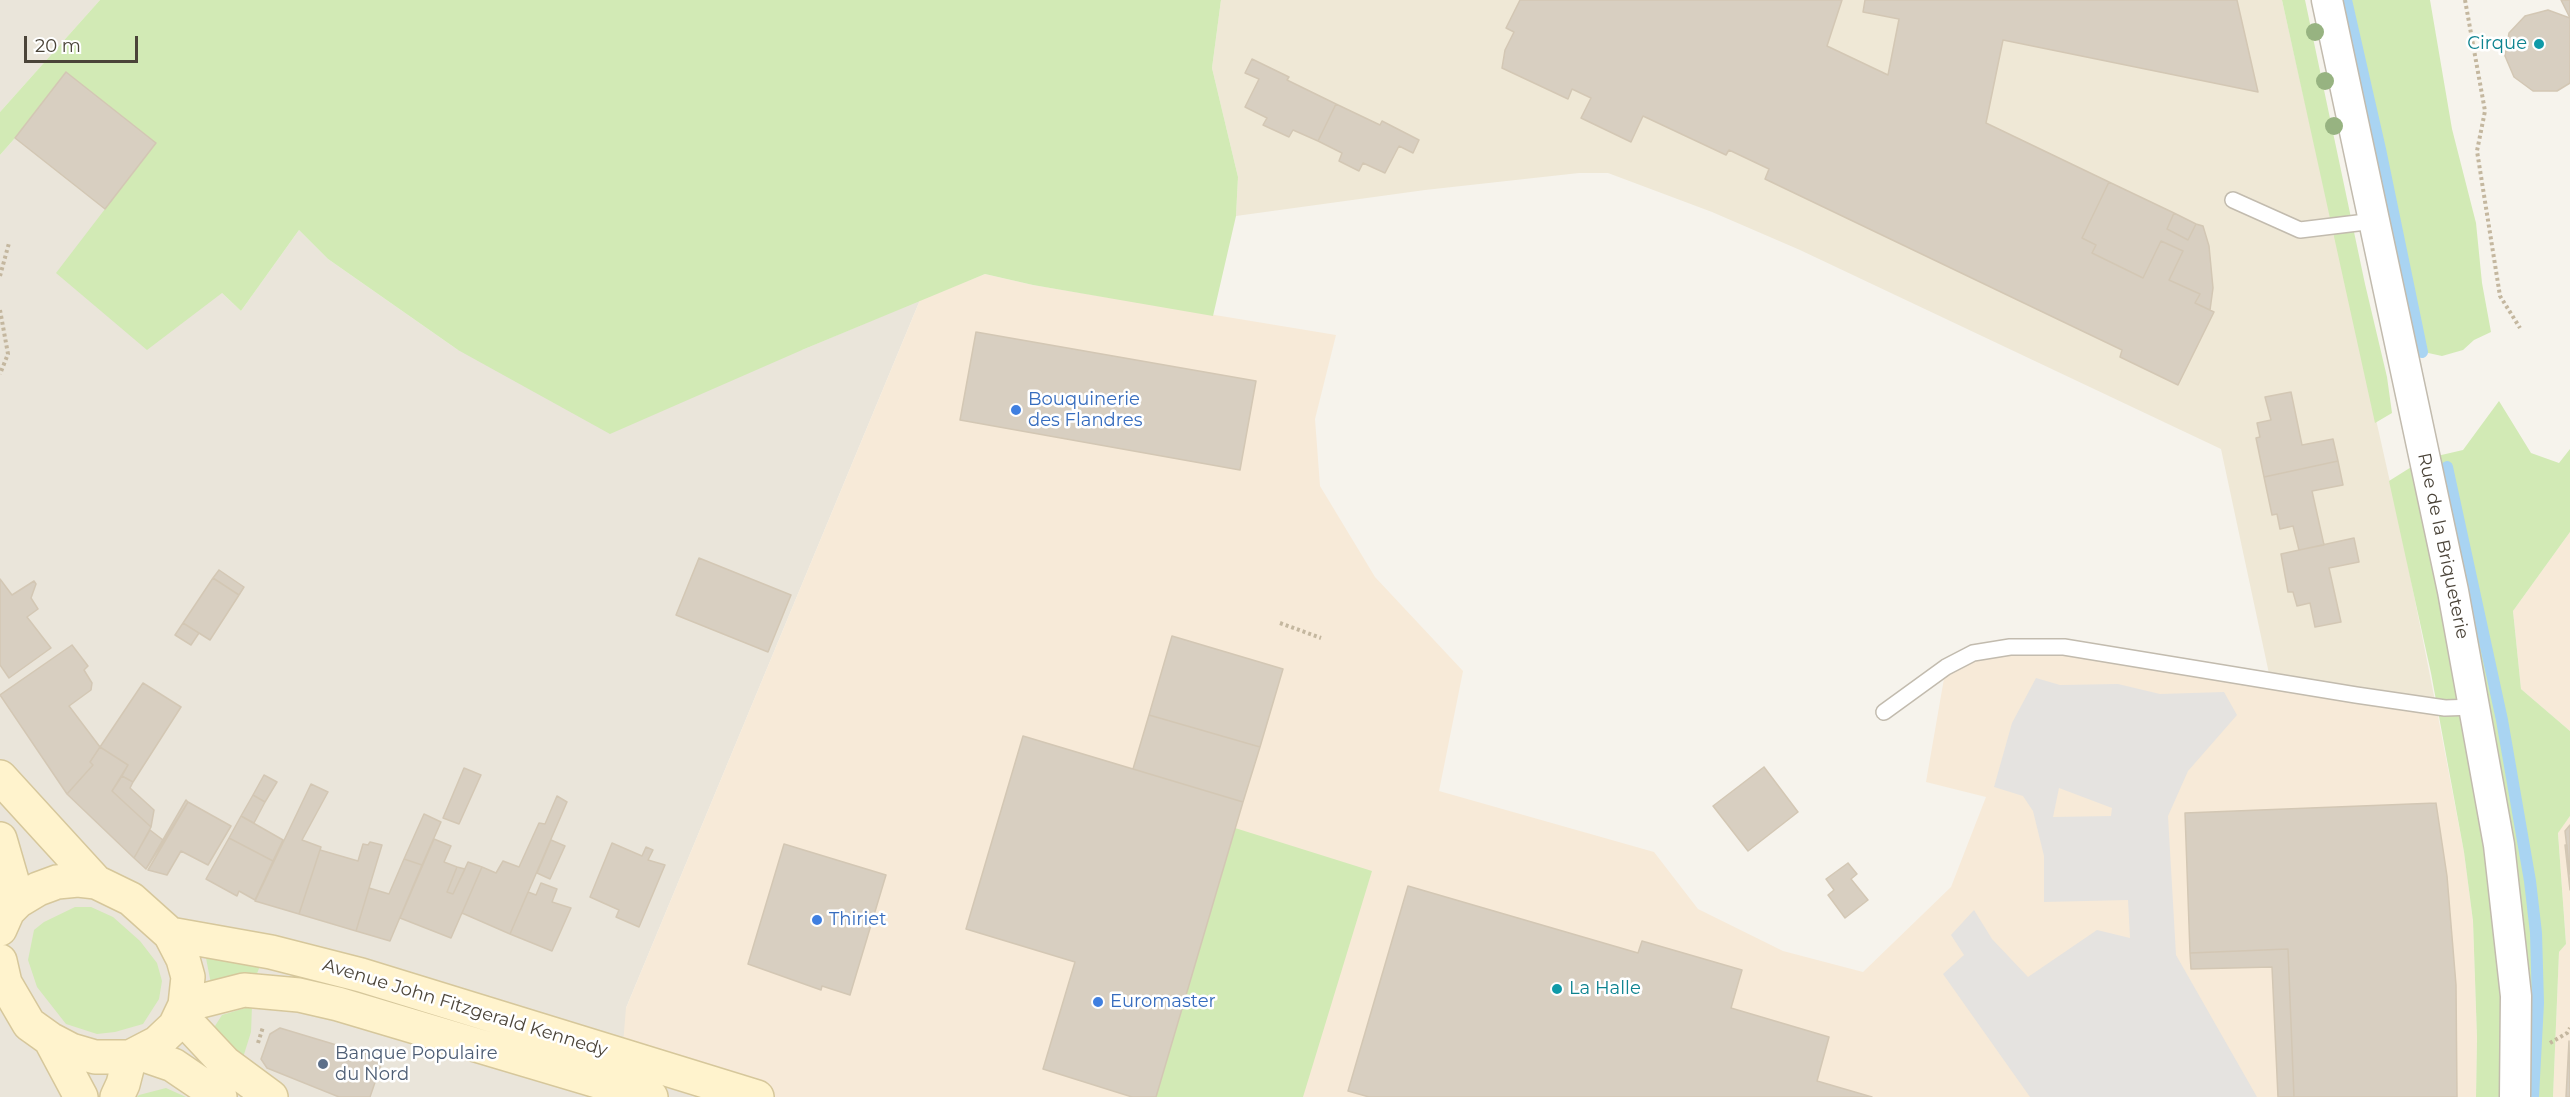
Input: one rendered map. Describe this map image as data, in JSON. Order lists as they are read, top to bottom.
{
  "streets": {
    "main road": ["Avenue John Fitzgerald Kennedy"],
    "street": ["Rue de la Briqueterie"]
  },
  "places": [
    "Cirque",
    "Bouquinerie des Flandres",
    "Thiriet",
    "La Halle",
    "Euromaster",
    "Banque Populaire du Nord"
  ],
  "scale_bar": "20 m"
}
